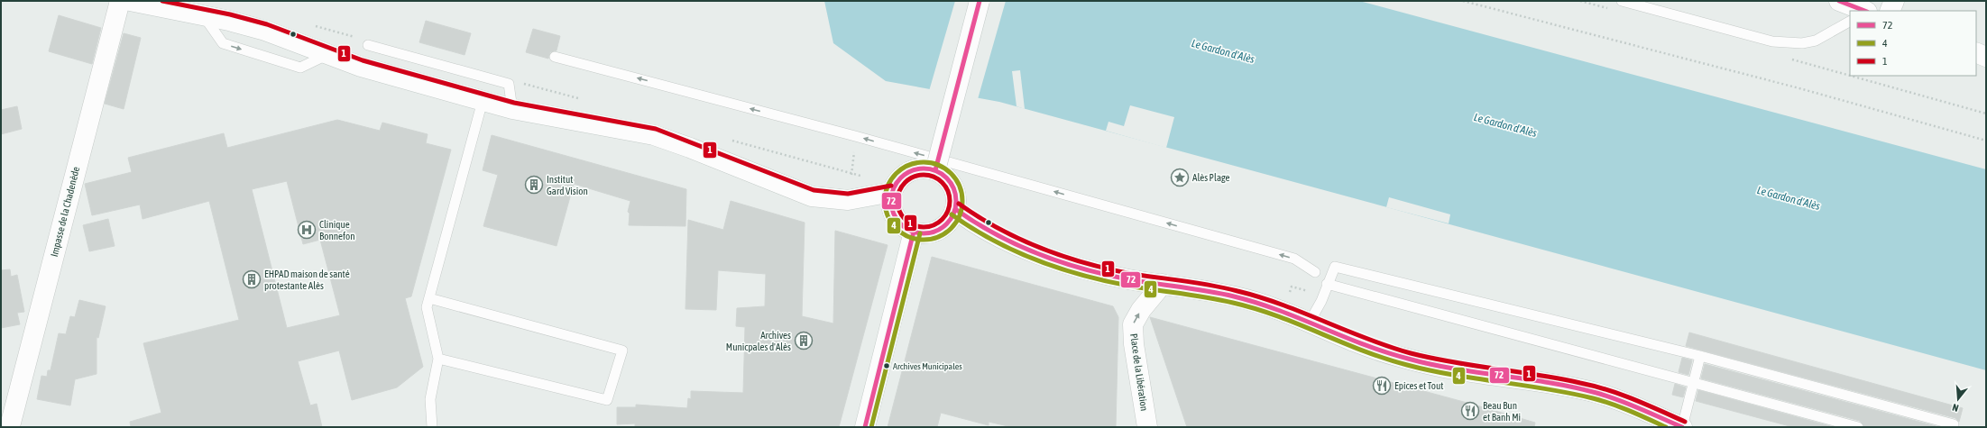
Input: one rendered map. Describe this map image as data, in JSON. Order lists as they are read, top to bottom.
{
  "streets": {
    "main road": ["Impasse de la Chadenède", "Place de la Libération"]
  },
  "one_way": ["Place de la Libération"],
  "water": ["Le Gardon d'Alès"],
  "places": {
    "place": ["Alès Plage"],
    "building": ["Institut Gard Vision", "EHPAD maison de santé protestante Alès", "Archives Municpales d'Alès"],
    "hospital": ["Clinique Bonnefon"],
    "other": ["Archives Municipales"],
    "restaurant": ["Epices et Tout", "Beau Bun et Banh Mi"]
  },
  "lines": ["transit line 72", "transit line 1", "transit line 4"],
  "legend": ["72", "4", "1"],
  "north": "bottom"
}
